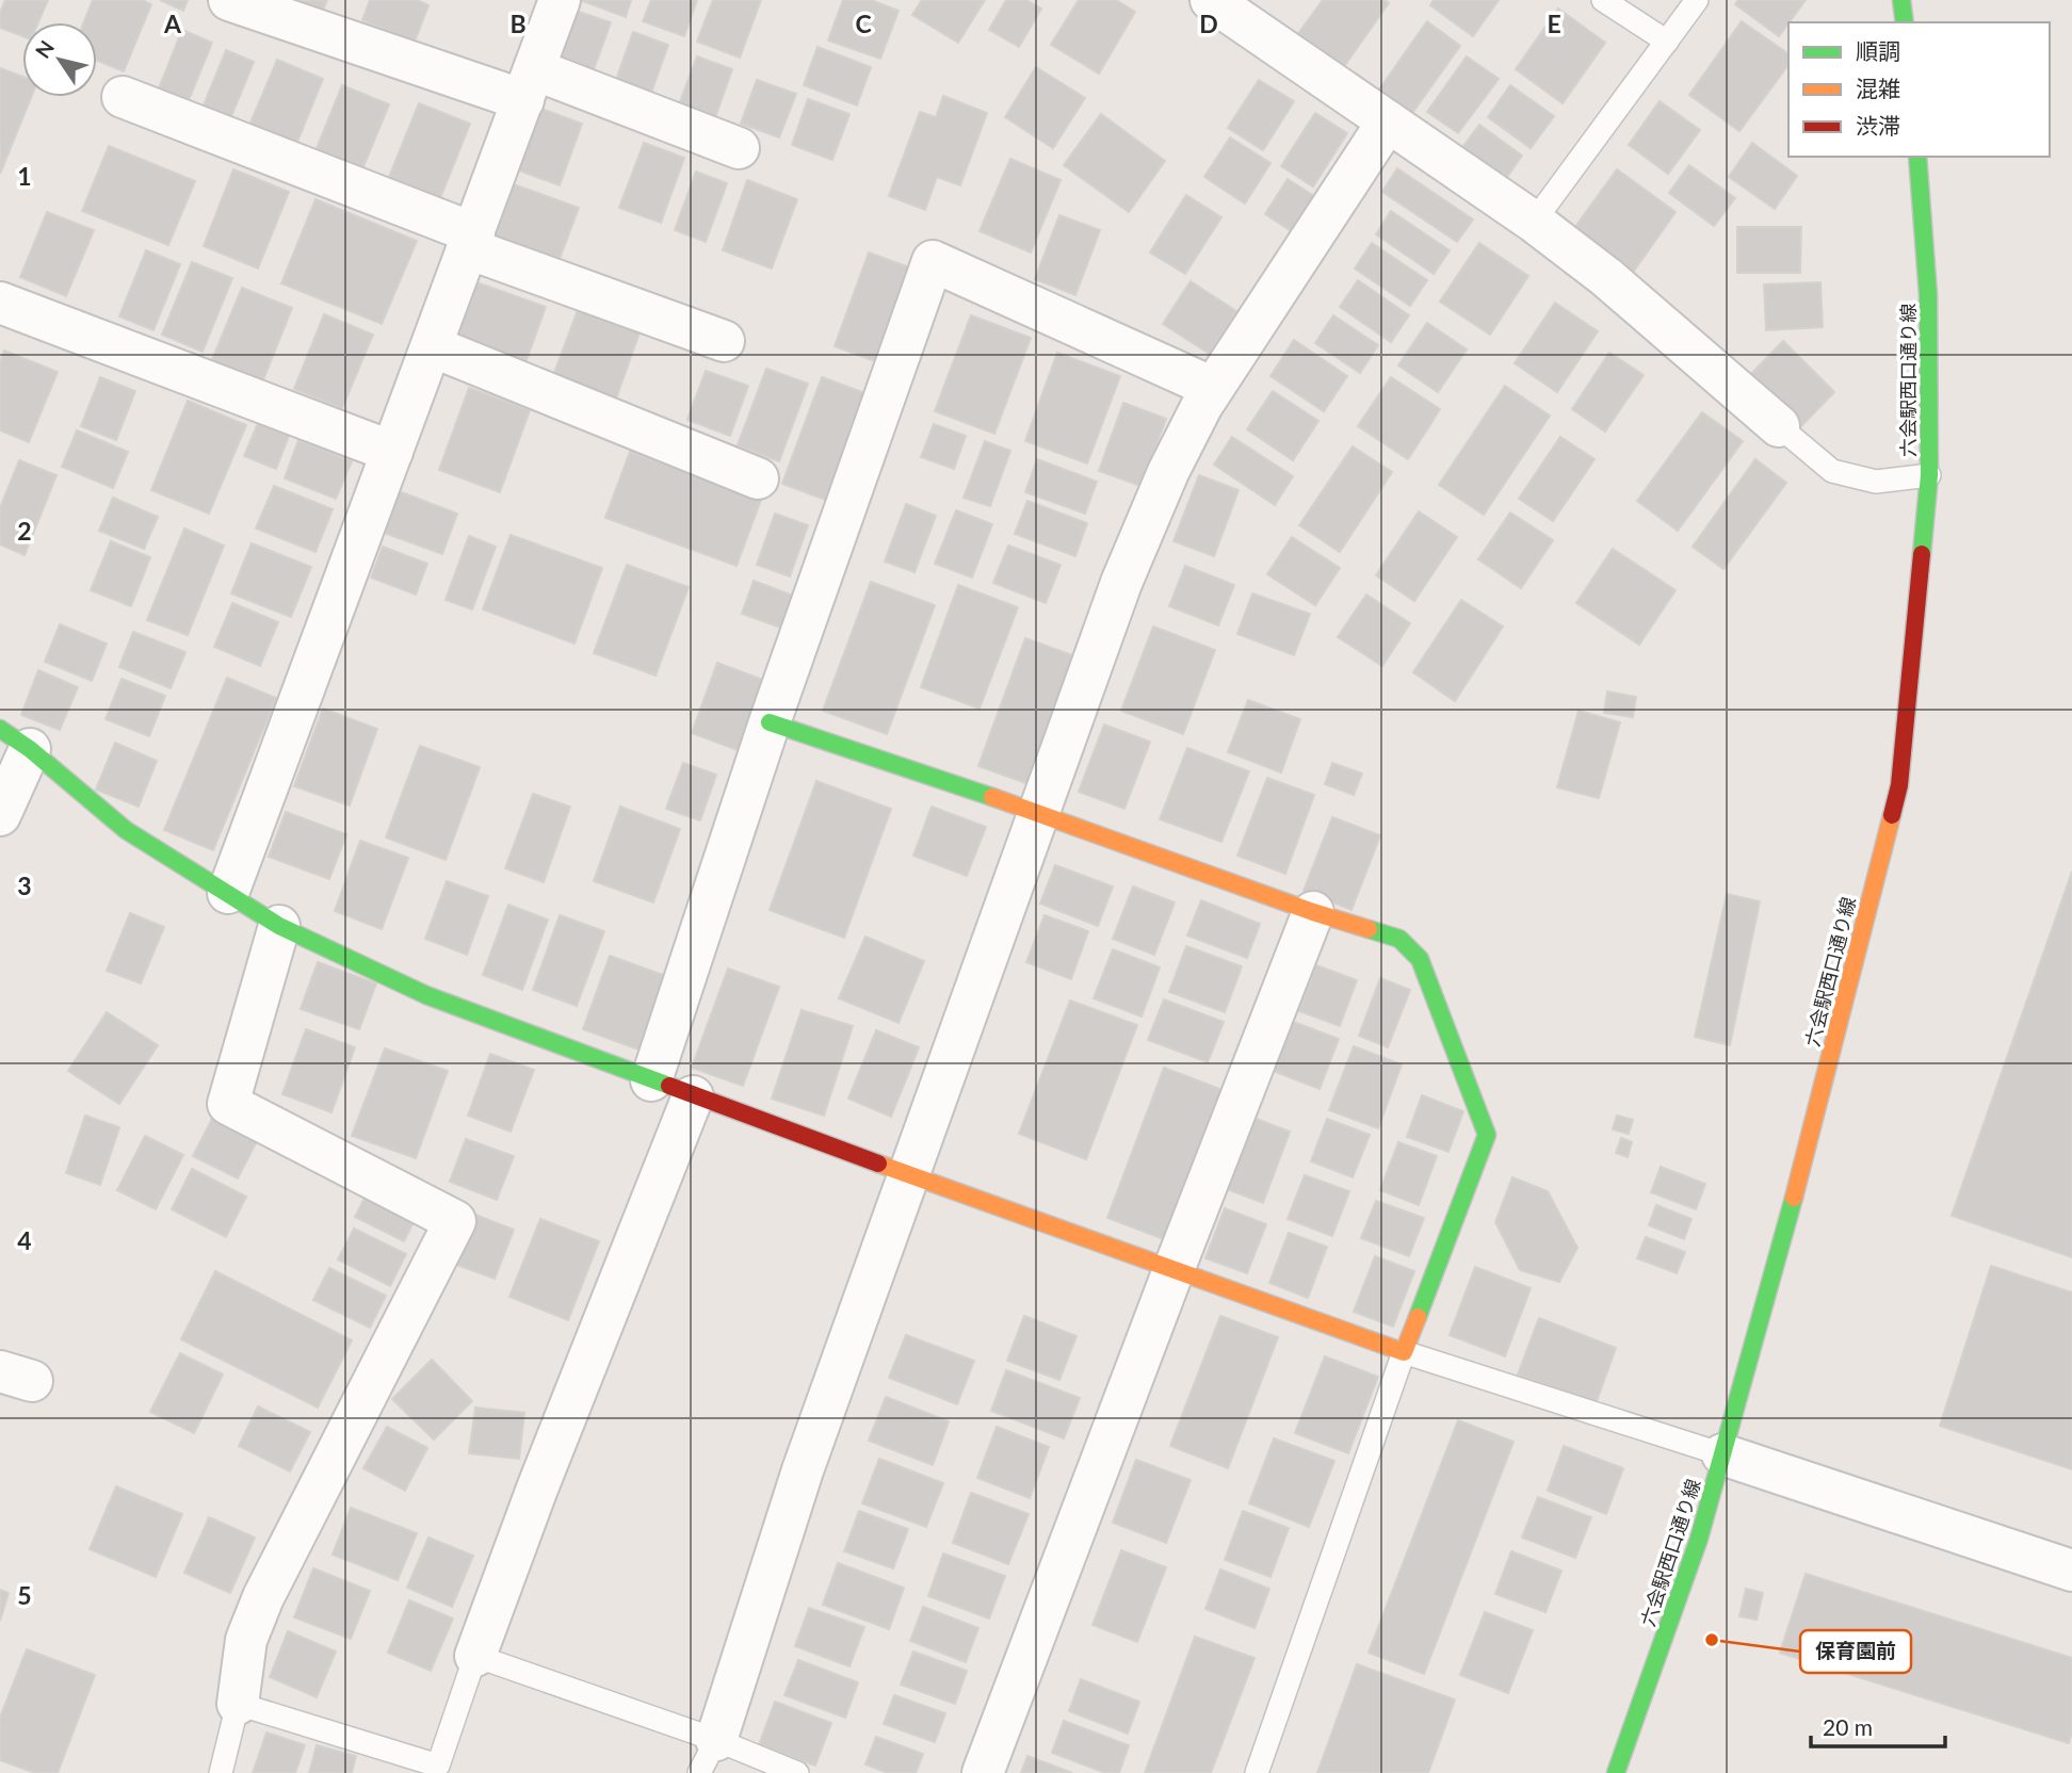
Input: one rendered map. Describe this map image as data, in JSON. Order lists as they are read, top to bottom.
{
  "streets": {
    "street": ["六会駅西口通り線"]
  },
  "places": ["保育園前"],
  "legend": ["順調", "混雑", "渋滞"],
  "scale_bar": "20 m",
  "north": "top left",
  "grid": {
    "columns": [
      "A",
      "B",
      "C",
      "D",
      "E"
    ],
    "rows": [
      "1",
      "2",
      "3",
      "4",
      "5"
    ]
  }
}
